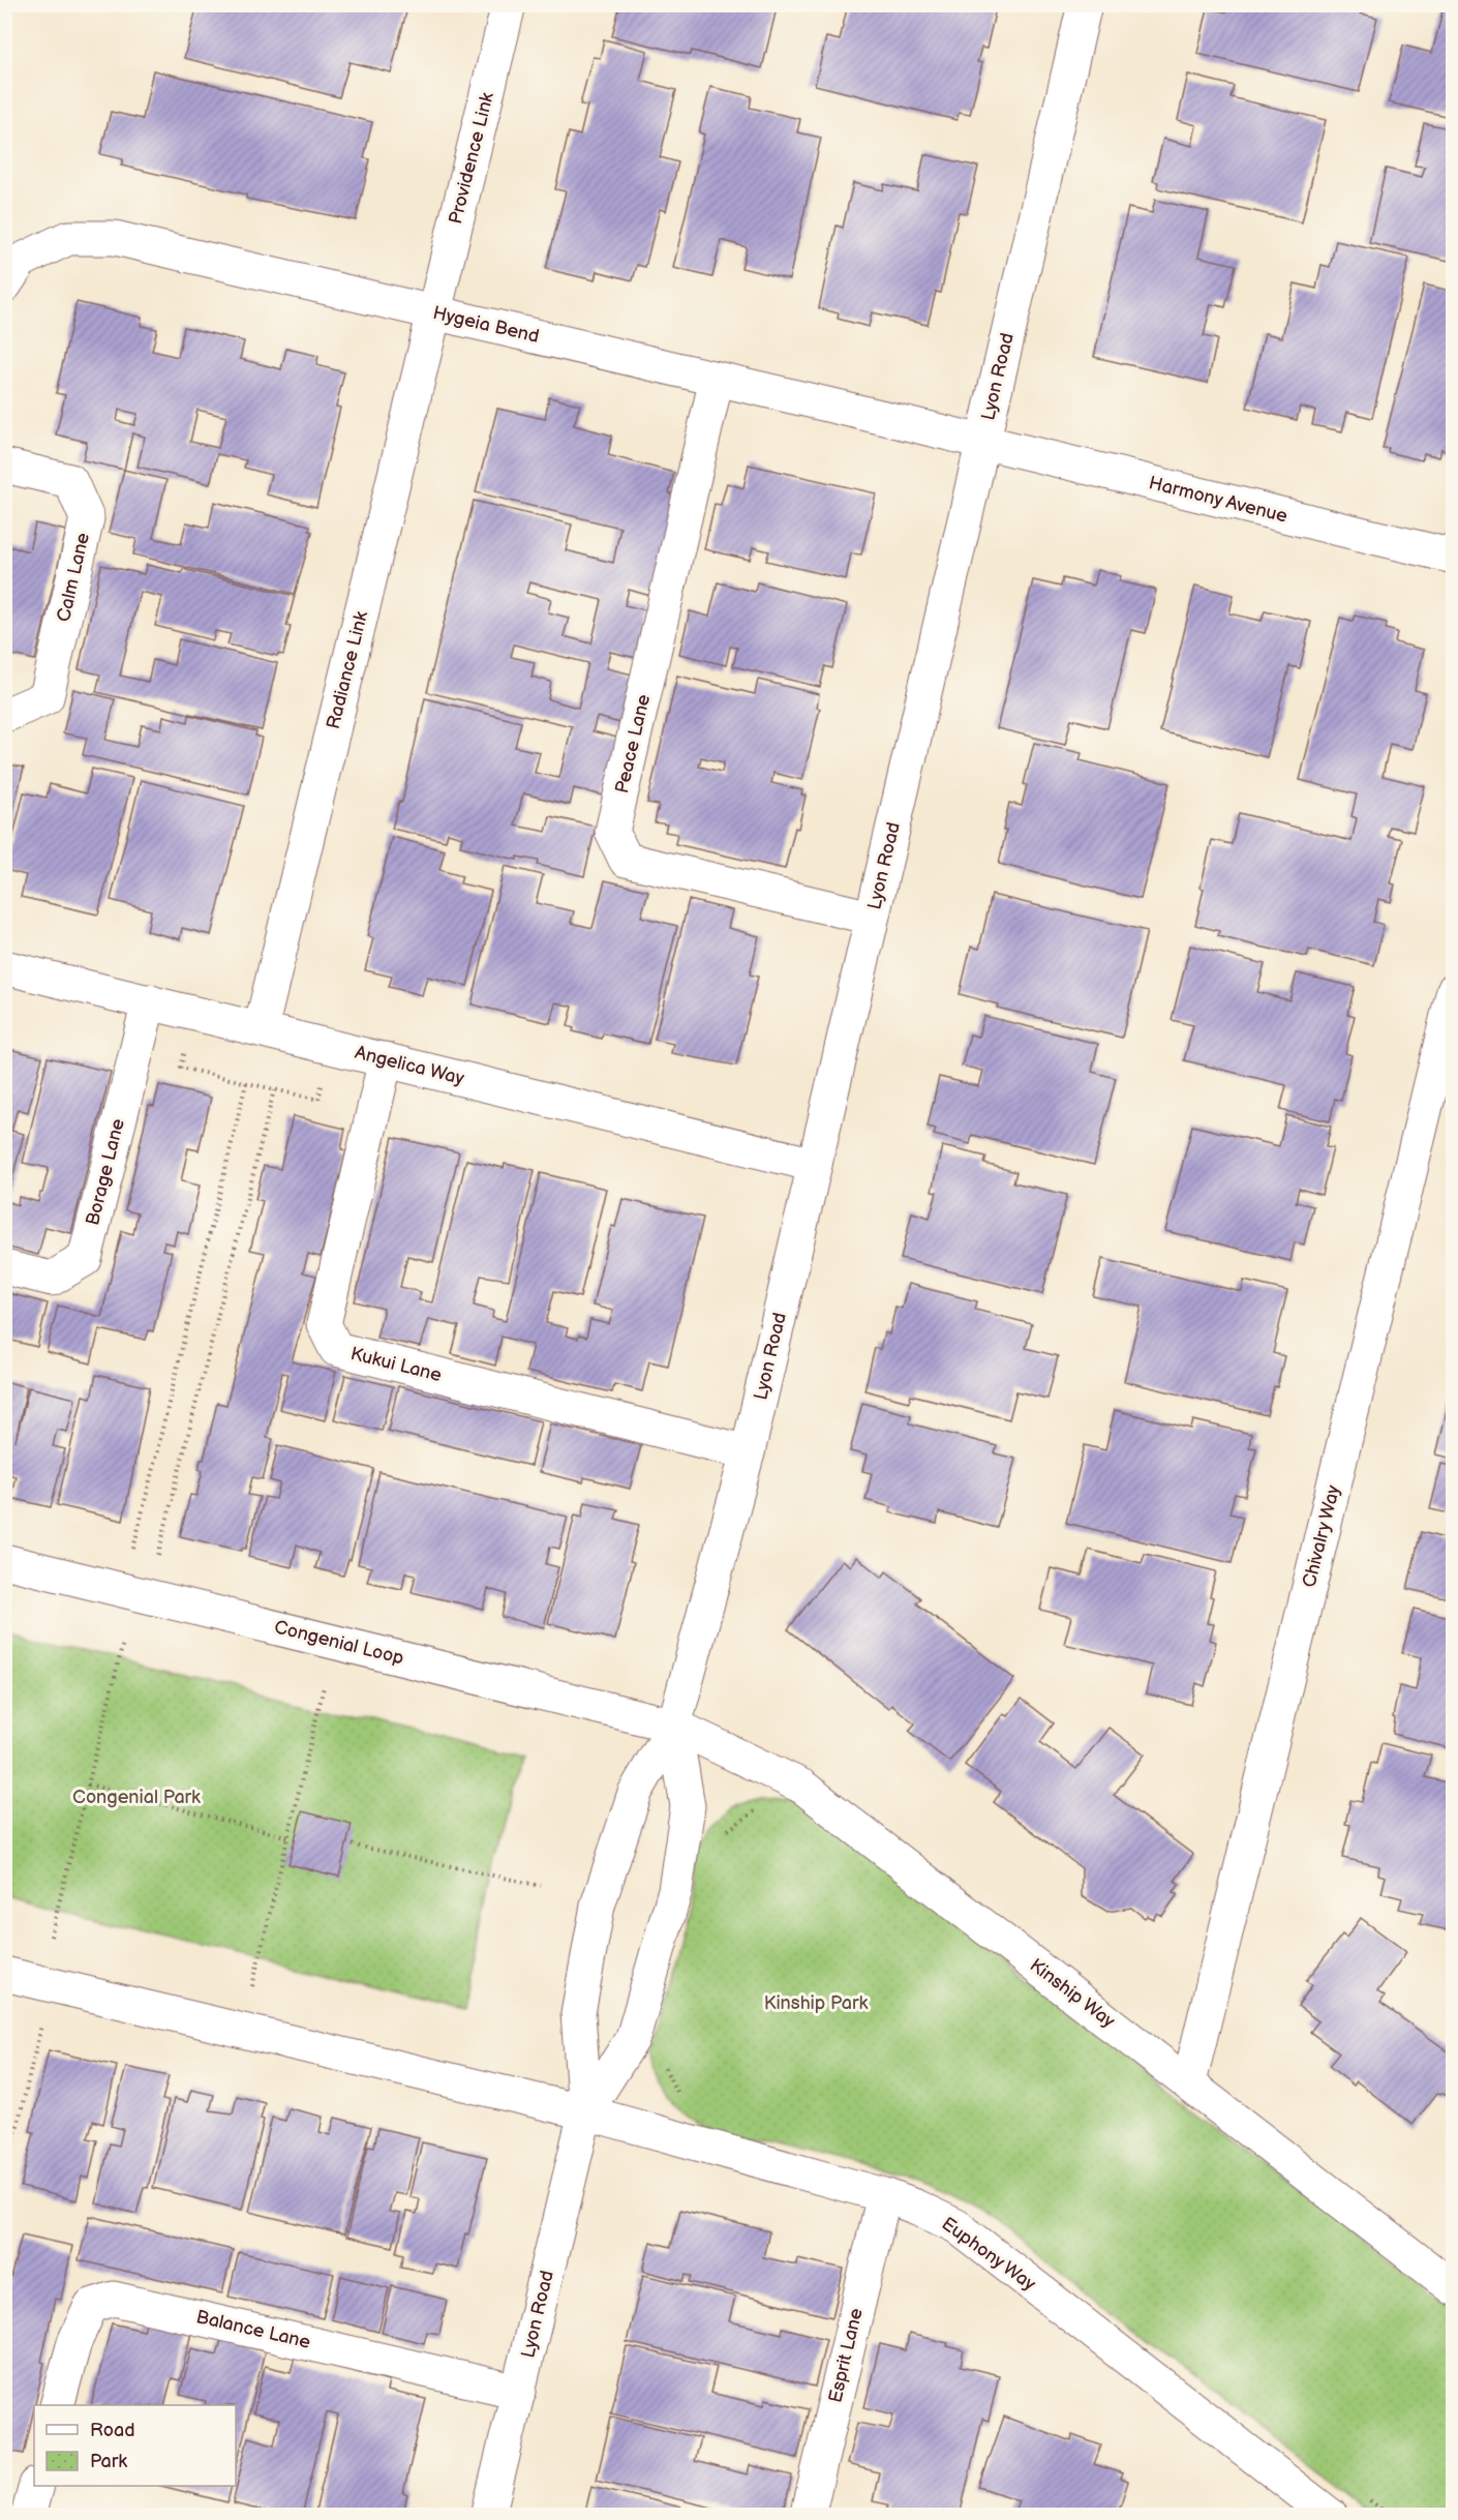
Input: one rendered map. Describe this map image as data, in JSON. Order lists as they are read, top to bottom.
{
  "streets": {
    "street": [
      "Providence Link",
      "Hygeia Bend",
      "Lyon Road",
      "Harmony Avenue",
      "Calm Lane",
      "Radiance Link",
      "Peace Lane",
      "Angelica Way",
      "Borage Lane",
      "Kukui Lane",
      "Chivalry Way",
      "Congenial Loop",
      "Kinship Way",
      "Euphony Way",
      "Balance Lane",
      "Esprit Lane"
    ]
  },
  "crossings": [
    ["Providence Link", "Hygeia Bend"],
    ["Providence Link", "Radiance Link"],
    ["Hygeia Bend", "Lyon Road"],
    ["Hygeia Bend", "Harmony Avenue"],
    ["Hygeia Bend", "Radiance Link"],
    ["Hygeia Bend", "Peace Lane"],
    ["Lyon Road", "Harmony Avenue"],
    ["Lyon Road", "Peace Lane"],
    ["Lyon Road", "Angelica Way"],
    ["Lyon Road", "Kukui Lane"],
    ["Lyon Road", "Congenial Loop"],
    ["Lyon Road", "Kinship Way"],
    ["Lyon Road", "Euphony Way"],
    ["Lyon Road", "Balance Lane"],
    ["Radiance Link", "Angelica Way"],
    ["Angelica Way", "Borage Lane"],
    ["Angelica Way", "Kukui Lane"],
    ["Chivalry Way", "Kinship Way"],
    ["Congenial Loop", "Kinship Way"],
    ["Euphony Way", "Esprit Lane"]
  ],
  "parks": ["Congenial Park", "Kinship Park"],
  "legend": ["Road", "Park"]
}
